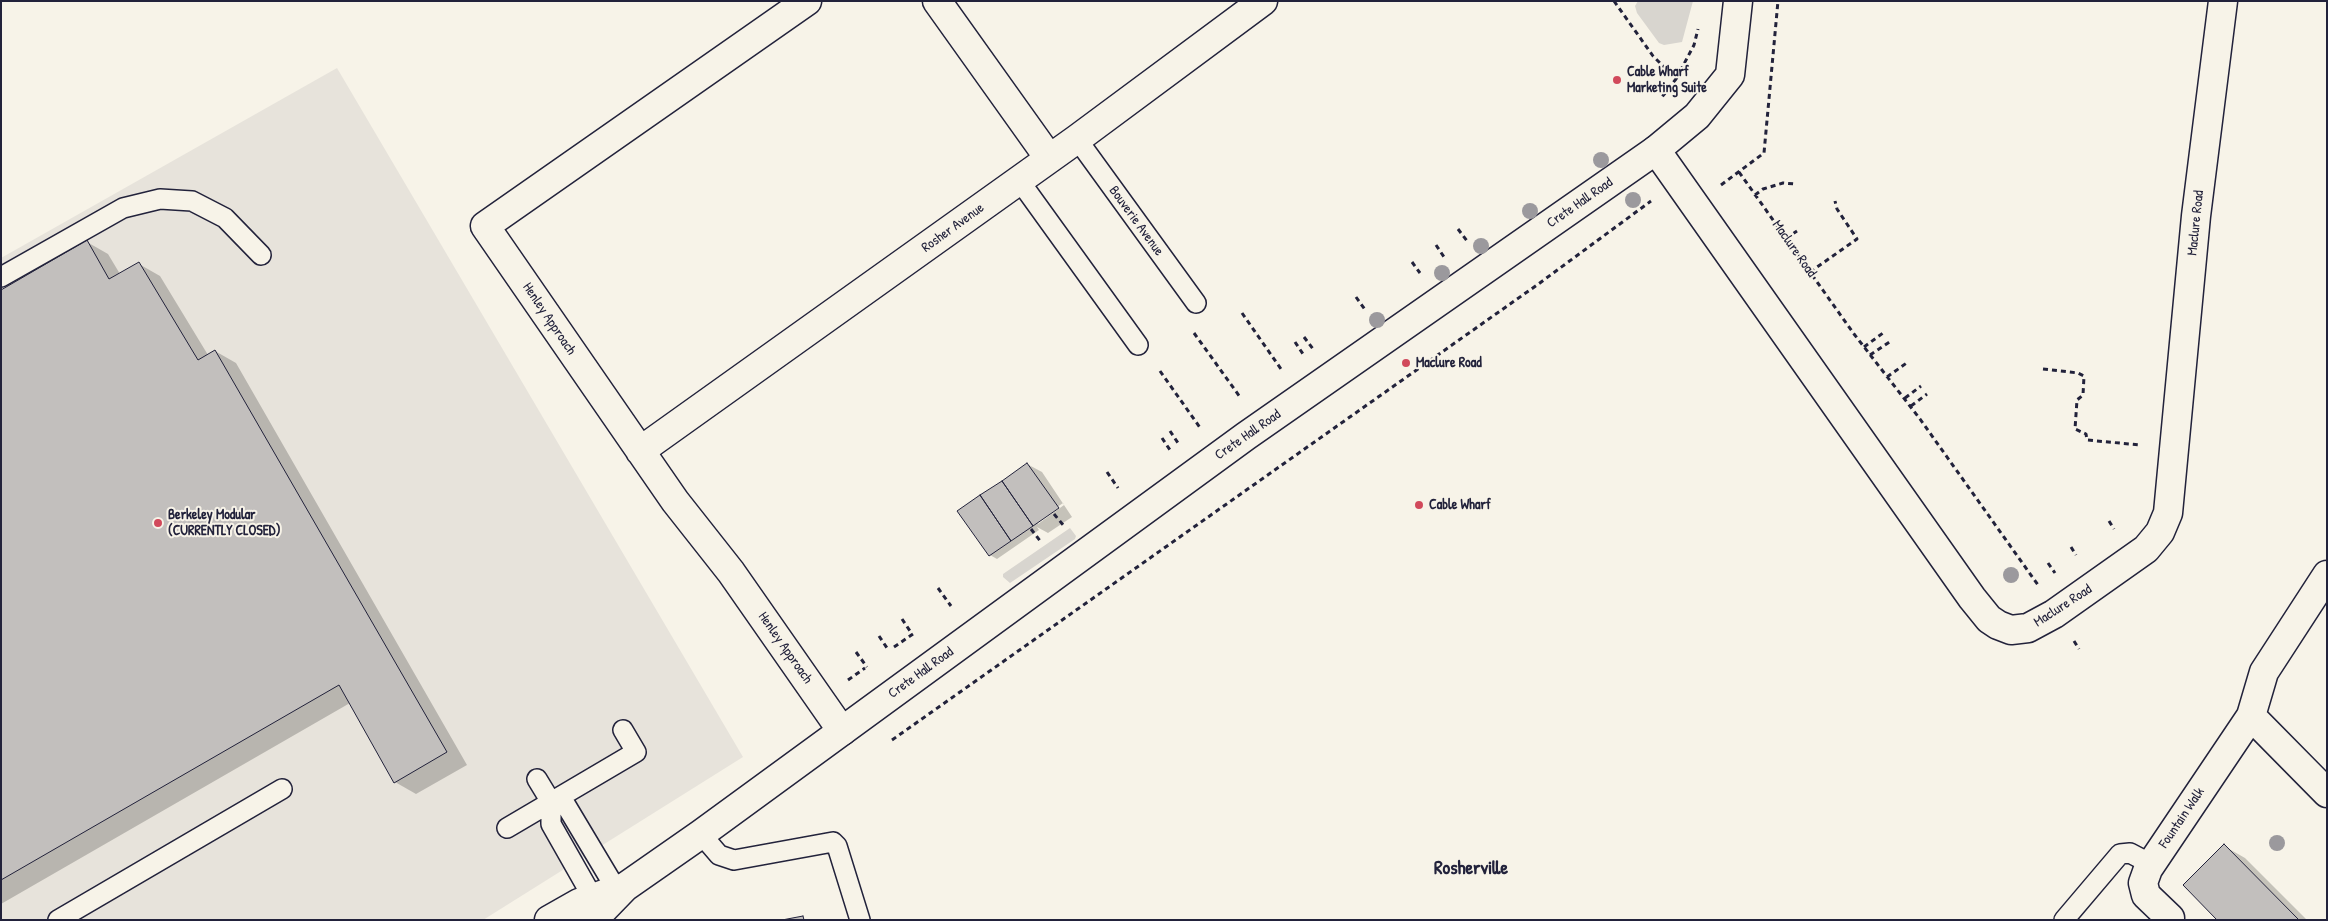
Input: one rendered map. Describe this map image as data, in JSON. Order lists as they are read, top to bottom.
{
  "streets": {
    "street": [
      "Crete Hall Road",
      "Maclure Road",
      "Rosher Avenue",
      "Henley Approach",
      "Fountain Walk"
    ],
    "lane": ["Bouverie Avenue"]
  },
  "crossings": [
    ["Crete Hall Road", "Maclure Road"],
    ["Crete Hall Road", "Henley Approach"],
    ["Bouverie Avenue", "Rosher Avenue"],
    ["Rosher Avenue", "Henley Approach"]
  ],
  "districts": ["Rosherville"],
  "places": [
    "Cable Wharf Marketing Suite",
    "Maclure Road",
    "Cable Wharf",
    "Berkeley Modular (CURRENTLY CLOSED)"
  ]
}
